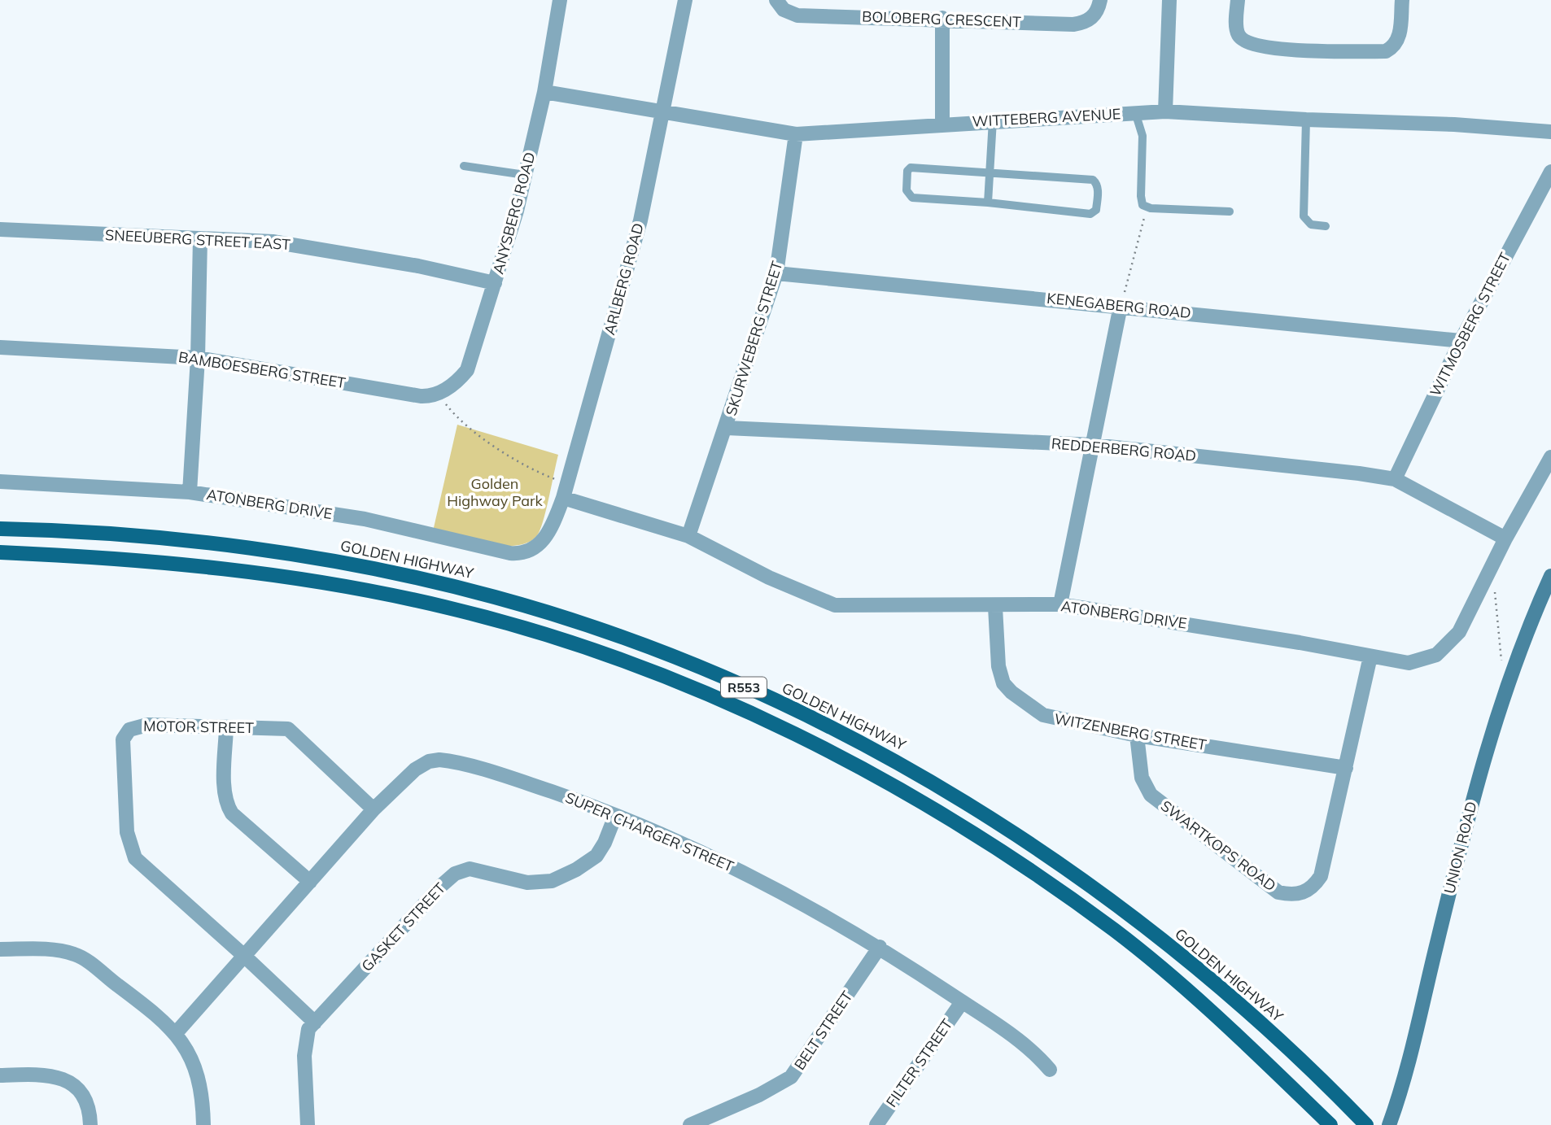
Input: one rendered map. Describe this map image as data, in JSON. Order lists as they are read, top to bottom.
{
  "streets": {
    "main road": ["GOLDEN HIGHWAY", "R553"],
    "street": [
      "BOLOBERG CRESCENT",
      "WITTEBERG AVENUE",
      "ANYSBERG ROAD",
      "SNEEUBERG STREET EAST",
      "ARLBERG ROAD",
      "KENEGABERG ROAD",
      "WITMOSBERG STREET",
      "SKURWEBERG STREET",
      "BAMBOESBERG STREET",
      "REDDERBERG ROAD",
      "ATONBERG DRIVE",
      "MOTOR STREET",
      "WITZENBERG STREET",
      "SUPER CHARGER STREET",
      "SWARTKOPS ROAD",
      "UNION ROAD",
      "GASKET STREET",
      "BELT STREET",
      "FILTER STREET"
    ]
  },
  "crossings": [
    ["WITTEBERG AVENUE", "ANYSBERG ROAD"],
    ["WITTEBERG AVENUE", "ARLBERG ROAD"],
    ["WITTEBERG AVENUE", "SKURWEBERG STREET"],
    ["ANYSBERG ROAD", "SNEEUBERG STREET EAST"],
    ["ANYSBERG ROAD", "BAMBOESBERG STREET"],
    ["ARLBERG ROAD", "ATONBERG DRIVE"],
    ["KENEGABERG ROAD", "WITMOSBERG STREET"],
    ["KENEGABERG ROAD", "SKURWEBERG STREET"],
    ["WITMOSBERG STREET", "REDDERBERG ROAD"],
    ["SKURWEBERG STREET", "REDDERBERG ROAD"],
    ["SKURWEBERG STREET", "ATONBERG DRIVE"],
    ["REDDERBERG ROAD", "ATONBERG DRIVE"],
    ["ATONBERG DRIVE", "WITZENBERG STREET"],
    ["ATONBERG DRIVE", "SWARTKOPS ROAD"],
    ["MOTOR STREET", "SUPER CHARGER STREET"],
    ["MOTOR STREET", "GASKET STREET"],
    ["WITZENBERG STREET", "SWARTKOPS ROAD"],
    ["SUPER CHARGER STREET", "GASKET STREET"],
    ["SUPER CHARGER STREET", "BELT STREET"],
    ["SUPER CHARGER STREET", "FILTER STREET"]
  ],
  "parks": ["Golden Highway Park"]
}
